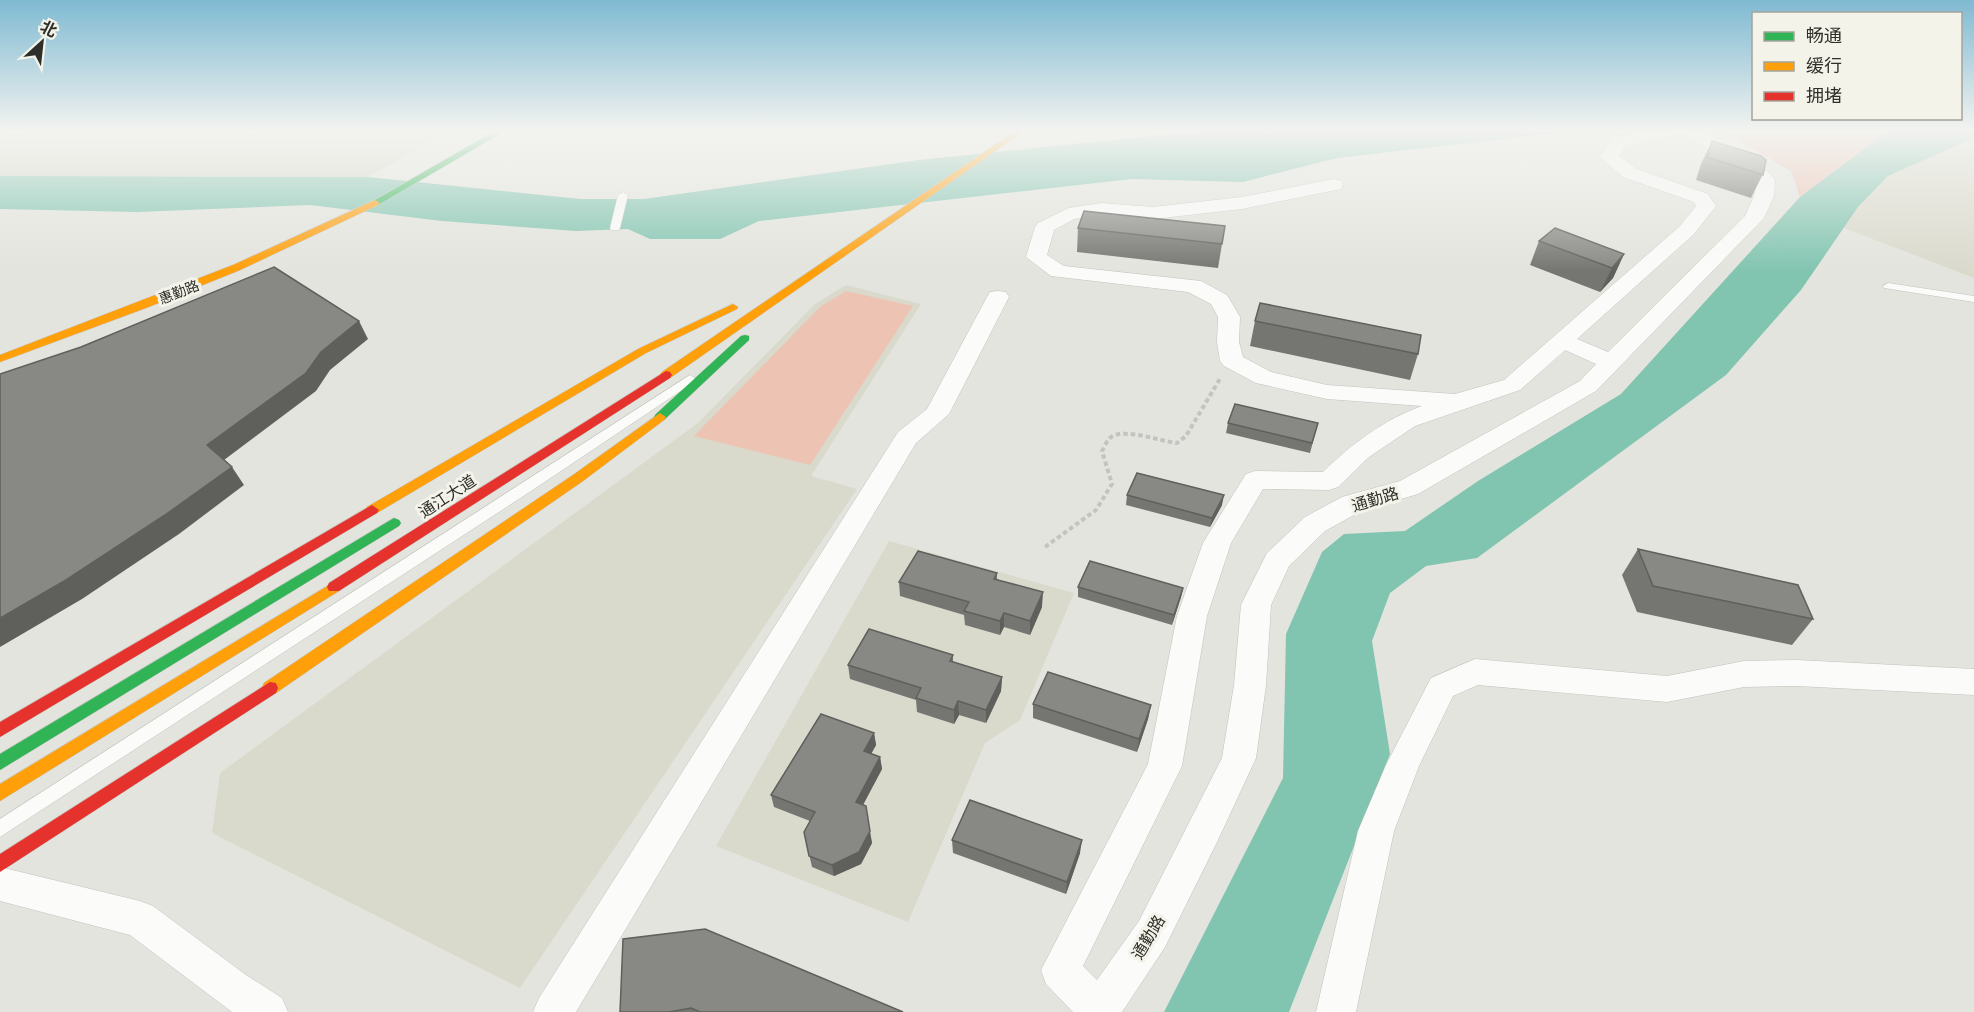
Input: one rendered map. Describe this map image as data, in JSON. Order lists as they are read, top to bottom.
{
  "streets": {
    "main road": ["惠勤路", "通江大道"],
    "street": ["通勤路"]
  },
  "legend": ["畅通", "缓行", "拥堵"],
  "north": "top right"
}
